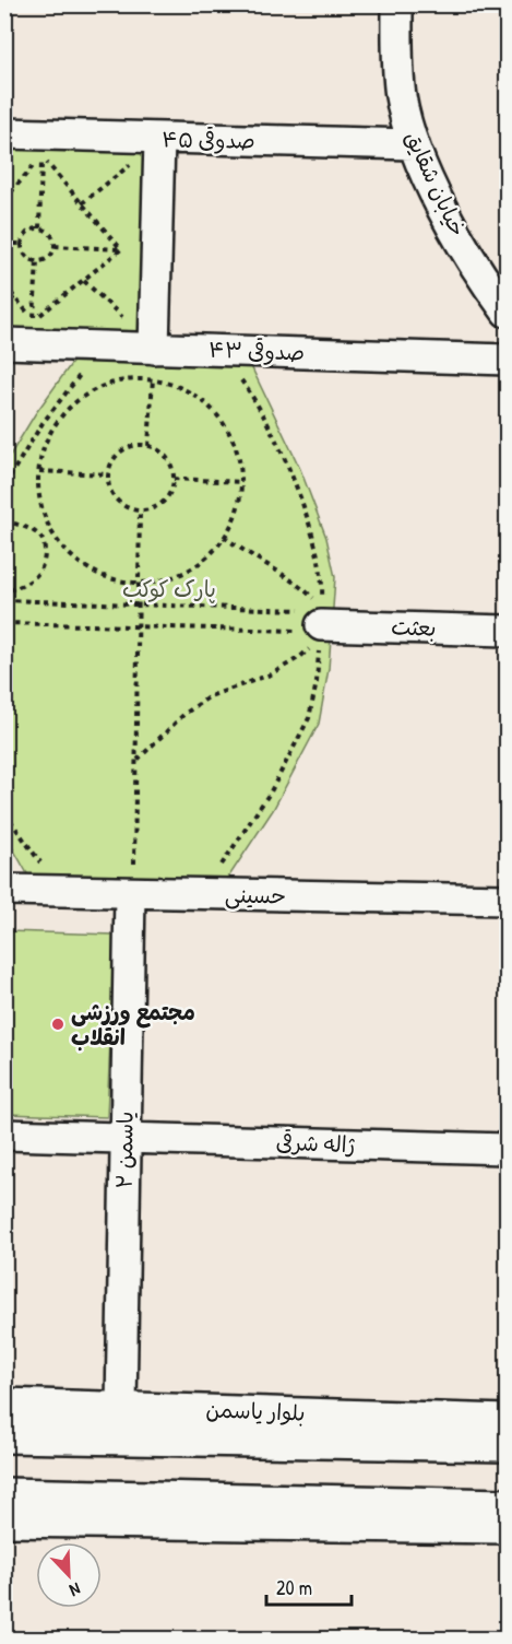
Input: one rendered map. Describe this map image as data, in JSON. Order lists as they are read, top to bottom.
{
  "streets": {
    "street": [
      "صدوقی ۴۵",
      "خیابان شقایق",
      "صدوقی ۴۳",
      "بعثت",
      "حسینی",
      "ژاله شرقی",
      "یاسمن ۲",
      "بلوار یاسمن"
    ]
  },
  "crossings": [
    ["صدوقی ۴۵", "خیابان شقایق"],
    ["حسینی", "یاسمن ۲"],
    ["ژاله شرقی", "یاسمن ۲"],
    ["یاسمن ۲", "بلوار یاسمن"]
  ],
  "parks": ["پارک کوکب"],
  "places": ["مجتمع ورزشی انقلاب"],
  "scale_bar": "20 m",
  "north": "bottom right"
}
